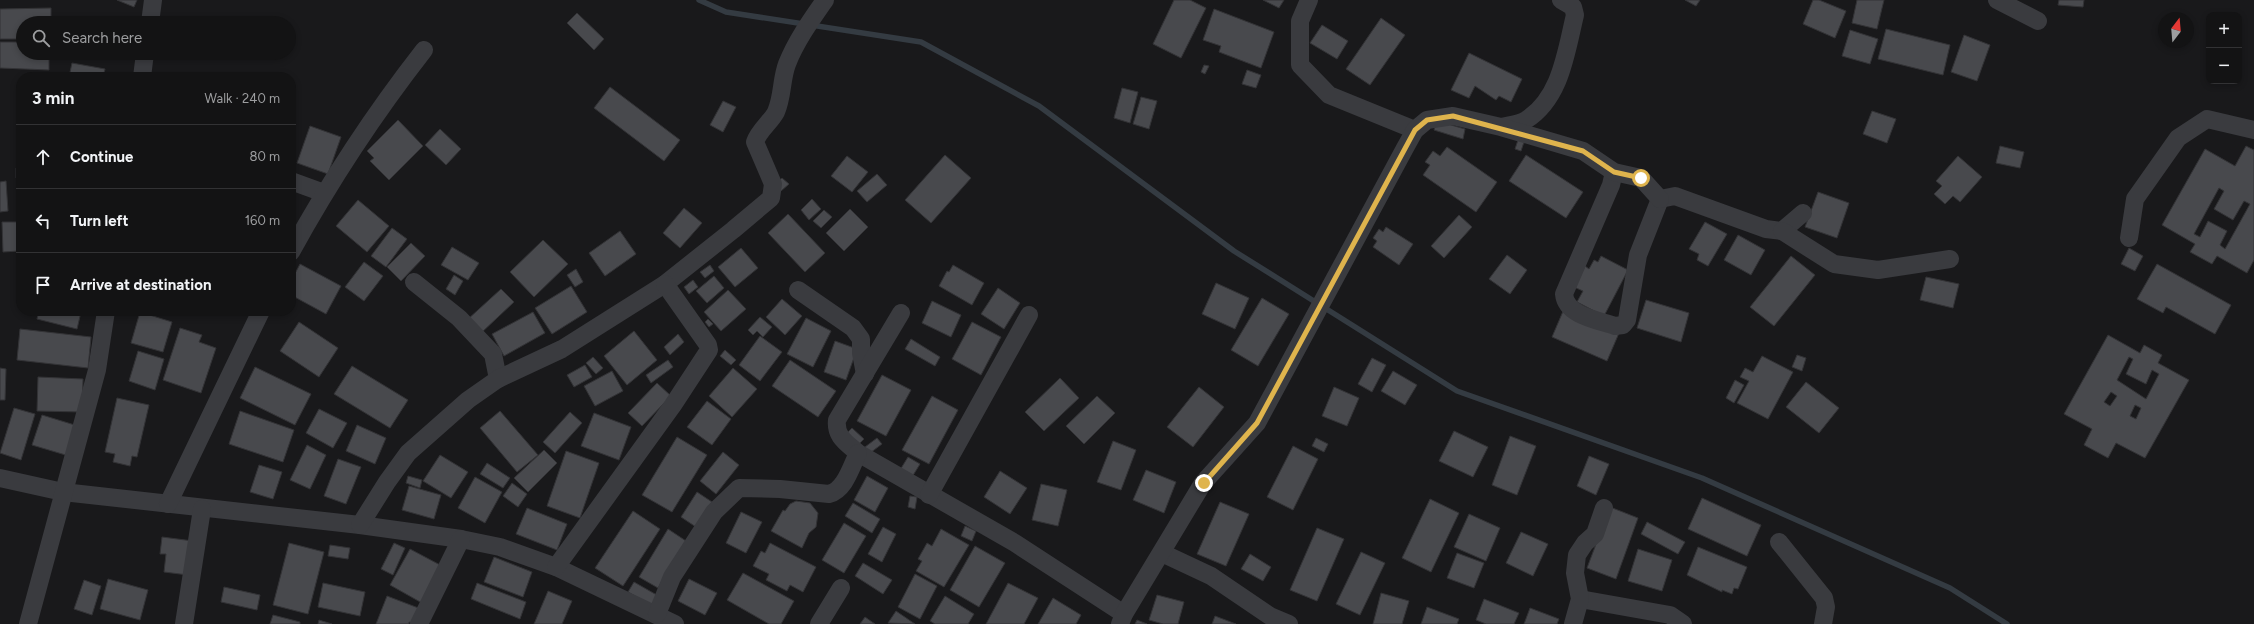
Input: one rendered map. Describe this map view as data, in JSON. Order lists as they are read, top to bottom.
{
  "north": "top",
  "page": {
    "map_buttons": ["+", "−"],
    "search": "Search here",
    "heading": ["3 min", "Walk · 240 m"],
    "list": [
      ["Continue", "80 m"],
      ["Turn left", "160 m"],
      "Arrive at destination"
    ]
  }
}
